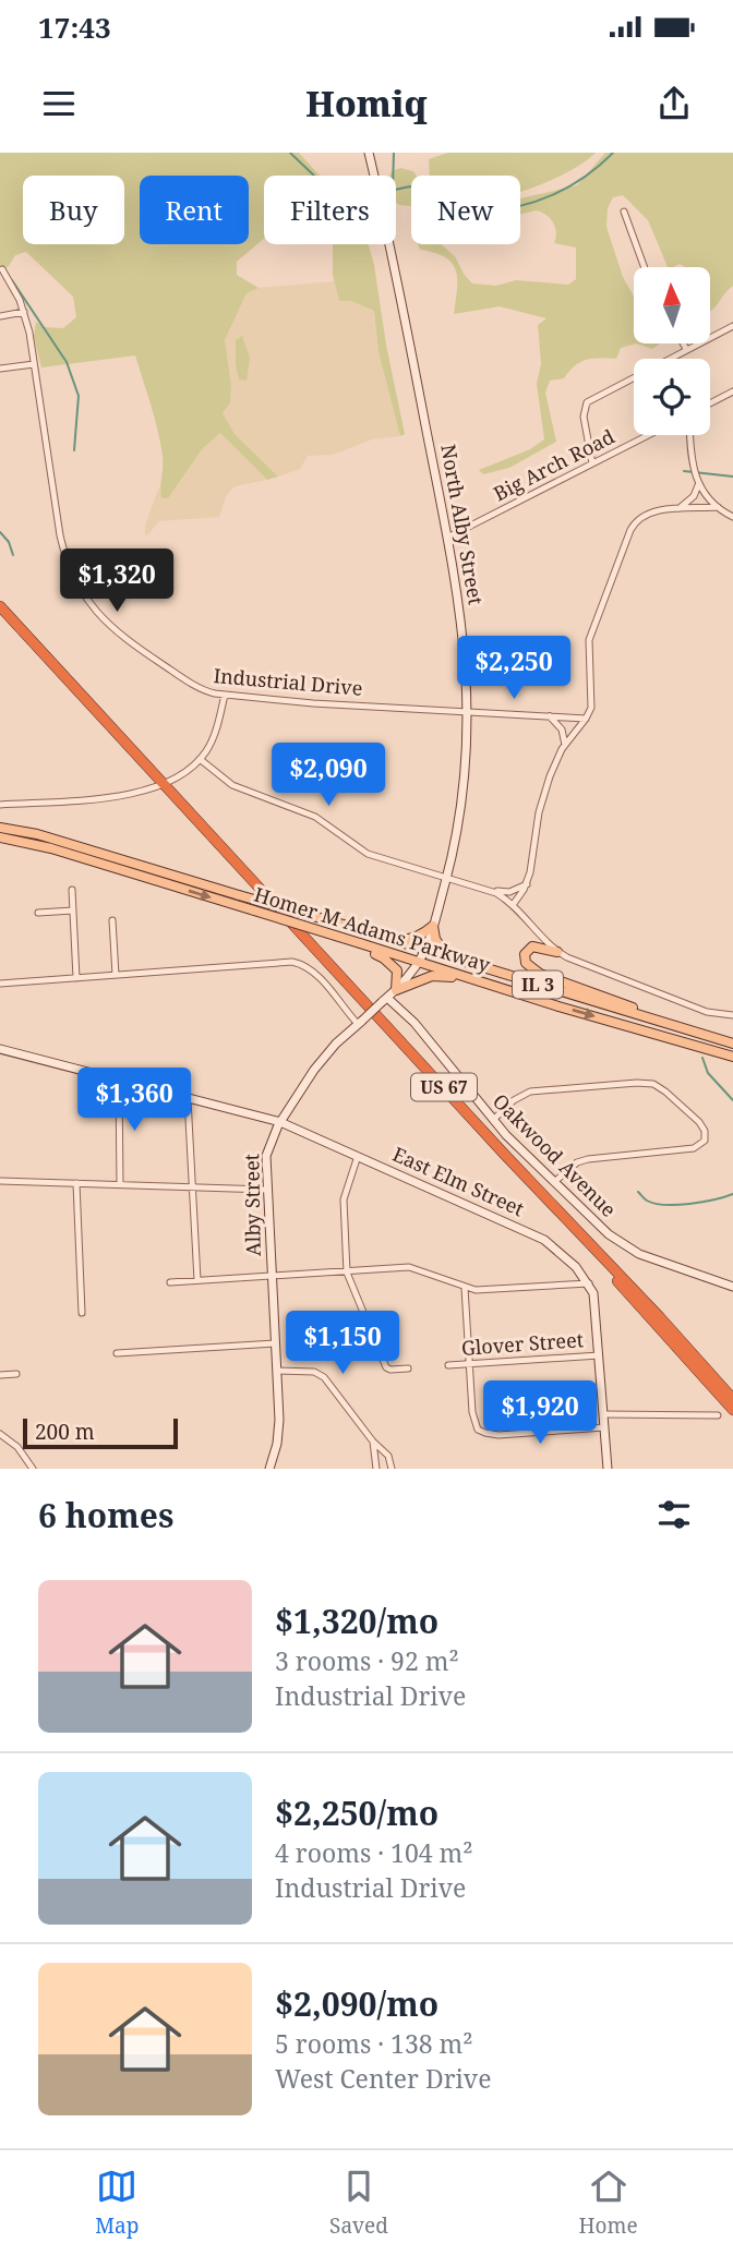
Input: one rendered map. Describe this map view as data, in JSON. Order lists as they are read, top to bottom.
{
  "streets": {
    "highway": ["US 67"],
    "main road": ["Homer M Adams Parkway", "IL 3"],
    "street": [
      "Big Arch Road",
      "North Alby Street",
      "Industrial Drive",
      "Oakwood Avenue",
      "East Elm Street",
      "Alby Street",
      "Glover Street"
    ]
  },
  "crossings": [
    ["Big Arch Road", "North Alby Street"],
    ["North Alby Street", "Industrial Drive"],
    ["North Alby Street", "Homer M Adams Parkway"],
    ["North Alby Street", "Alby Street"],
    ["Homer M Adams Parkway", "Alby Street"],
    ["Oakwood Avenue", "Alby Street"],
    ["East Elm Street", "Alby Street"]
  ],
  "scale_bar": "200 m",
  "north": "top",
  "page": {
    "status": "17:43",
    "header": "Homiq",
    "chip": [
      "Buy",
      "Rent",
      "Filters",
      "New"
    ],
    "price": [
      "$1,320",
      "$2,250",
      "$2,090",
      "$1,360",
      "$1,150",
      "$1,920"
    ],
    "scale": "200 m",
    "heading": "6 homes",
    "list": [
      {
        "name": "$1,320/mo",
        "note": "3 rooms · 92 m² · Industrial Drive"
      },
      {
        "name": "$2,250/mo",
        "note": "4 rooms · 104 m² · Industrial Drive"
      },
      {
        "name": "$2,090/mo",
        "note": "5 rooms · 138 m² · West Center Drive"
      }
    ],
    "tabs": ["Map", "Saved", "Home"]
  }
}
